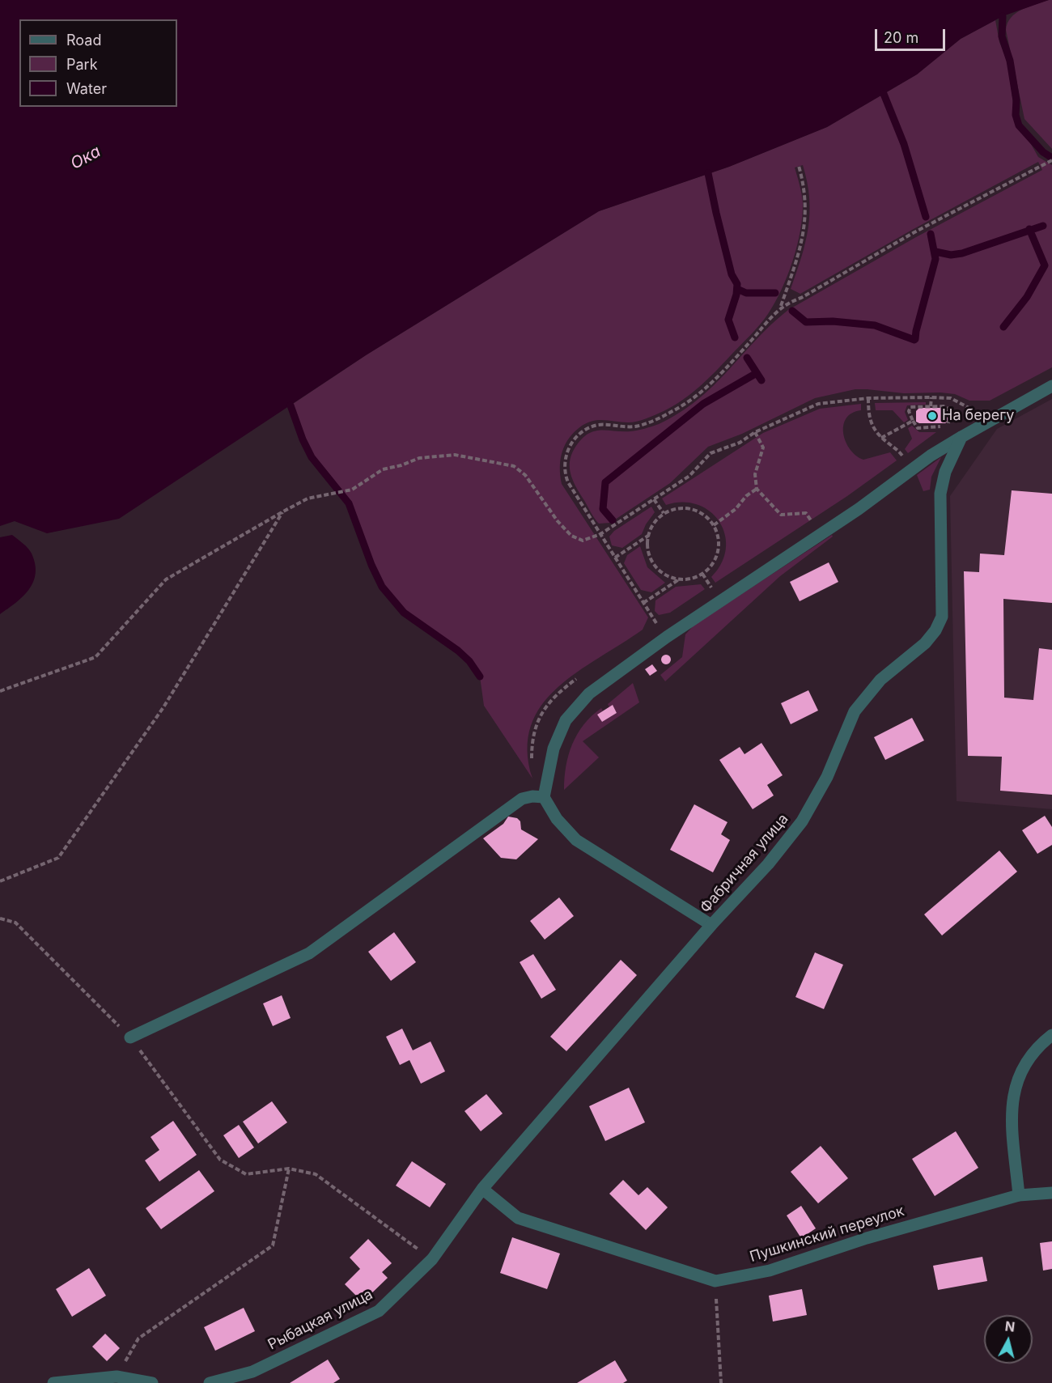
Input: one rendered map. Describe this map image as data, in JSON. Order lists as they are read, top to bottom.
{
  "streets": {
    "street": ["Фабричная улица", "Пушкинский переулок", "Рыбацкая улица"]
  },
  "crossings": [
    ["Фабричная улица", "Пушкинский переулок"],
    ["Фабричная улица", "Рыбацкая улица"],
    ["Пушкинский переулок", "Рыбацкая улица"]
  ],
  "water": ["Ока"],
  "places": ["На берегу"],
  "legend": ["Road", "Park", "Water"],
  "scale_bar": "20 m",
  "north": "top"
}
